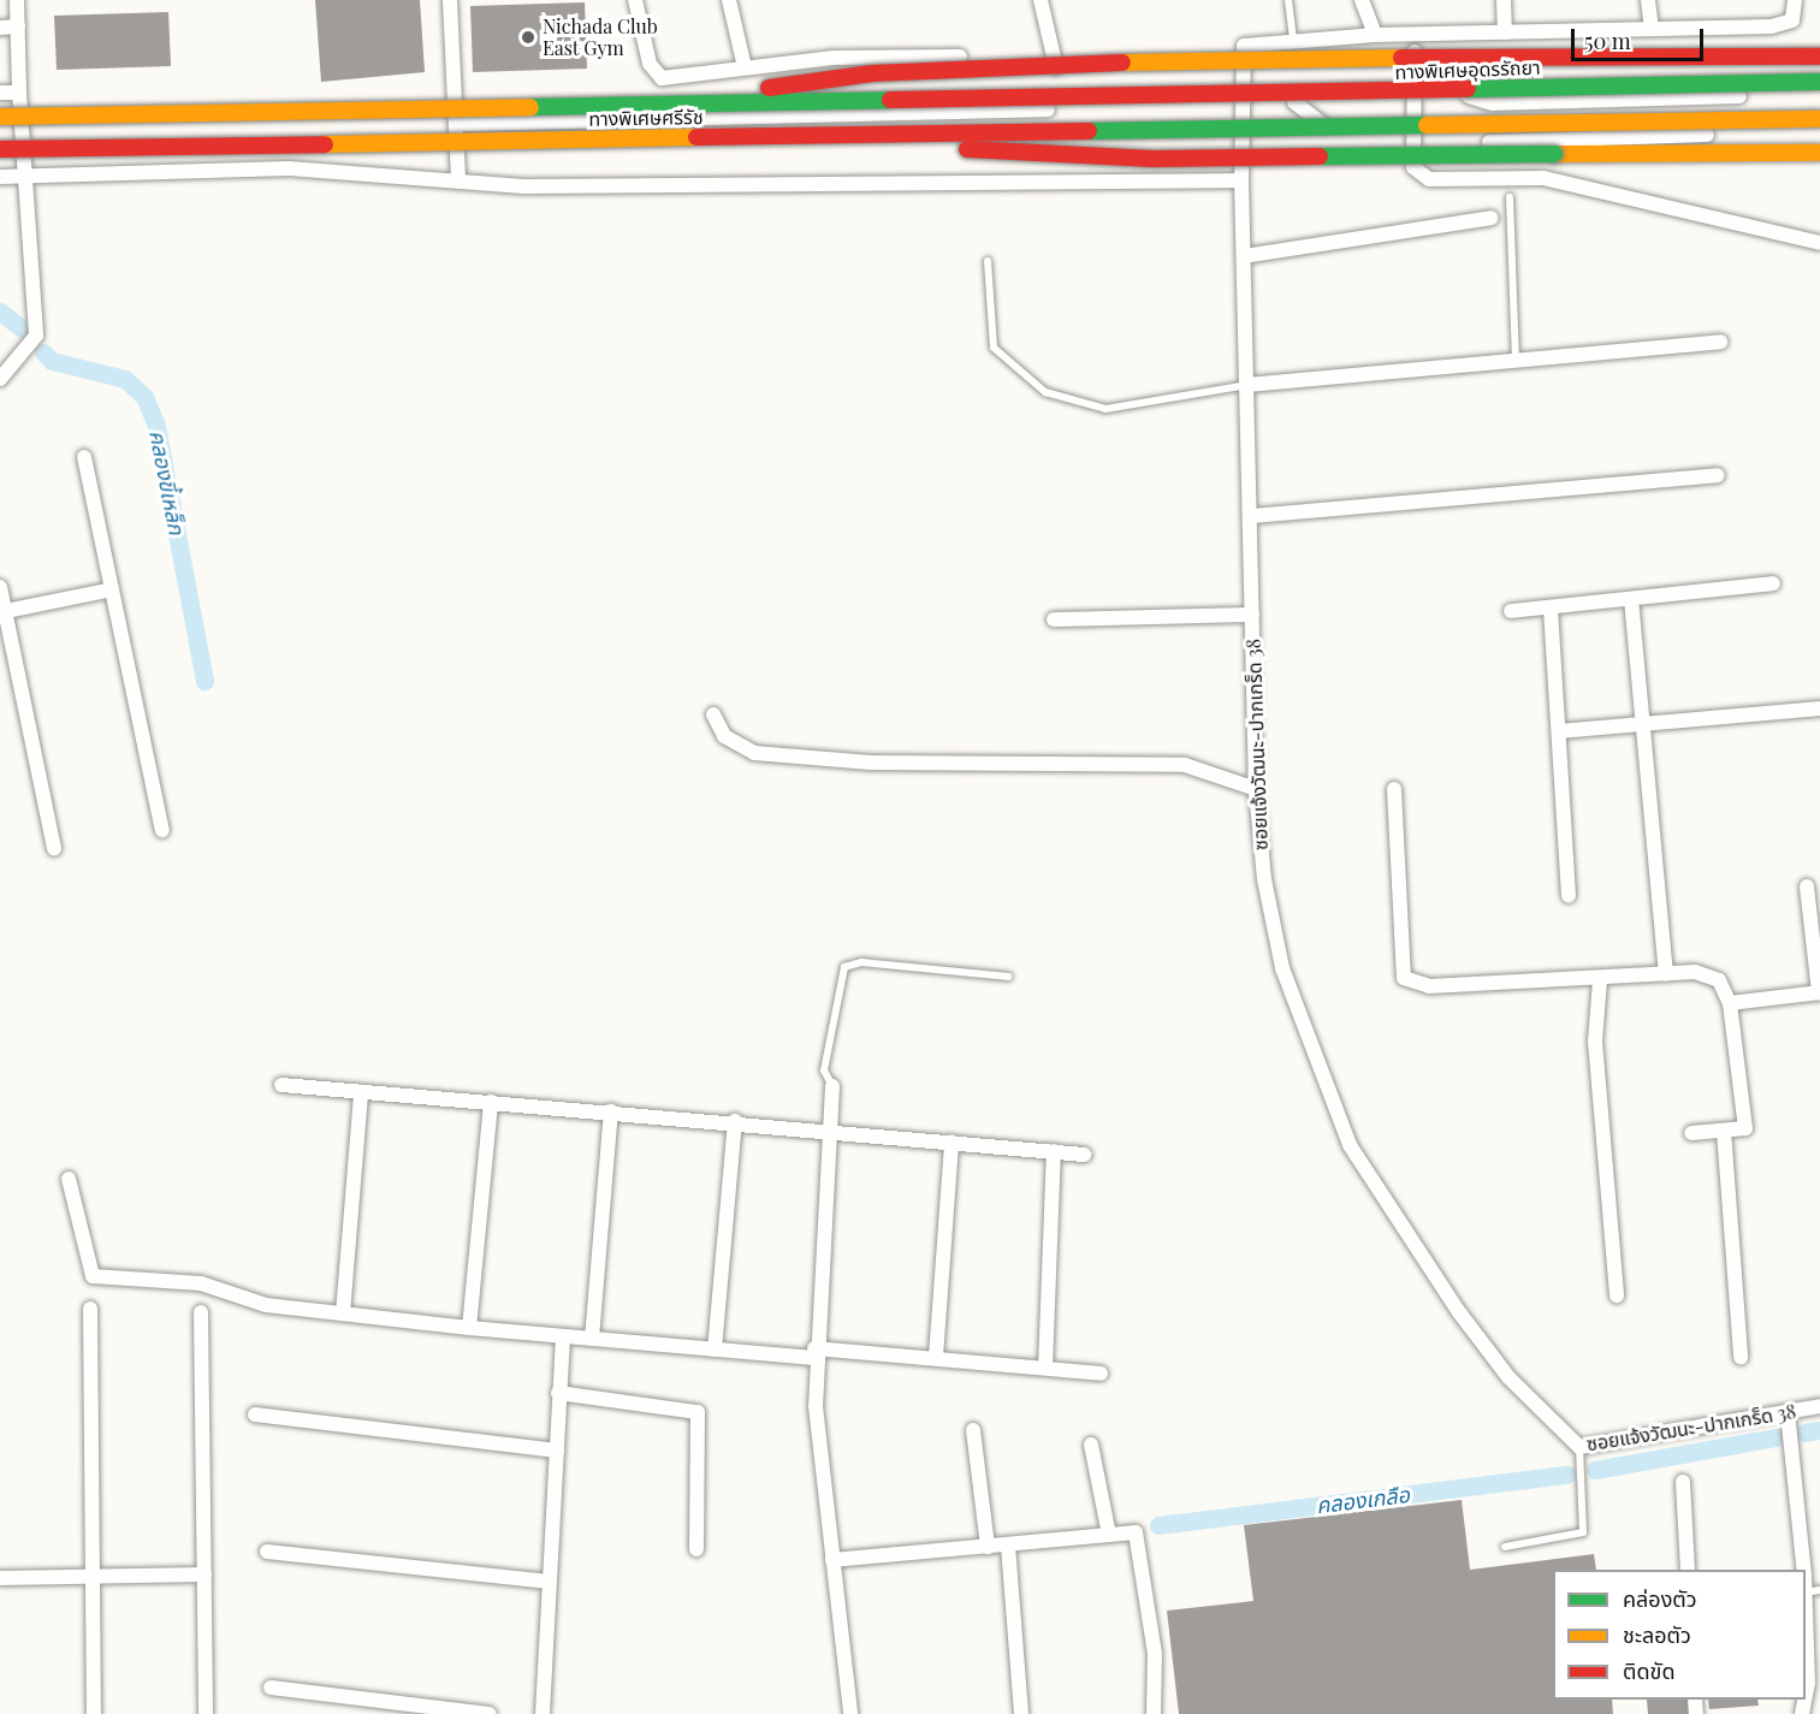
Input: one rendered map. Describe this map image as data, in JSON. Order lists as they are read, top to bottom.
{
  "streets": {
    "highway": ["ทางพิเศษอุดรรัถยา", "ทางพิเศษศรีรัช"],
    "street": ["ซอยแจ้งวัฒนะ-ปากเกร็ด 38"]
  },
  "crossings": [
    ["ทางพิเศษอุดรรัถยา", "ทางพิเศษศรีรัช"]
  ],
  "water": ["คลองขี้เหล็ก", "คลองเกลือ"],
  "places": ["Nichada Club East Gym"],
  "legend": ["คล่องตัว", "ชะลอตัว", "ติดขัด"],
  "scale_bar": "50 m"
}
